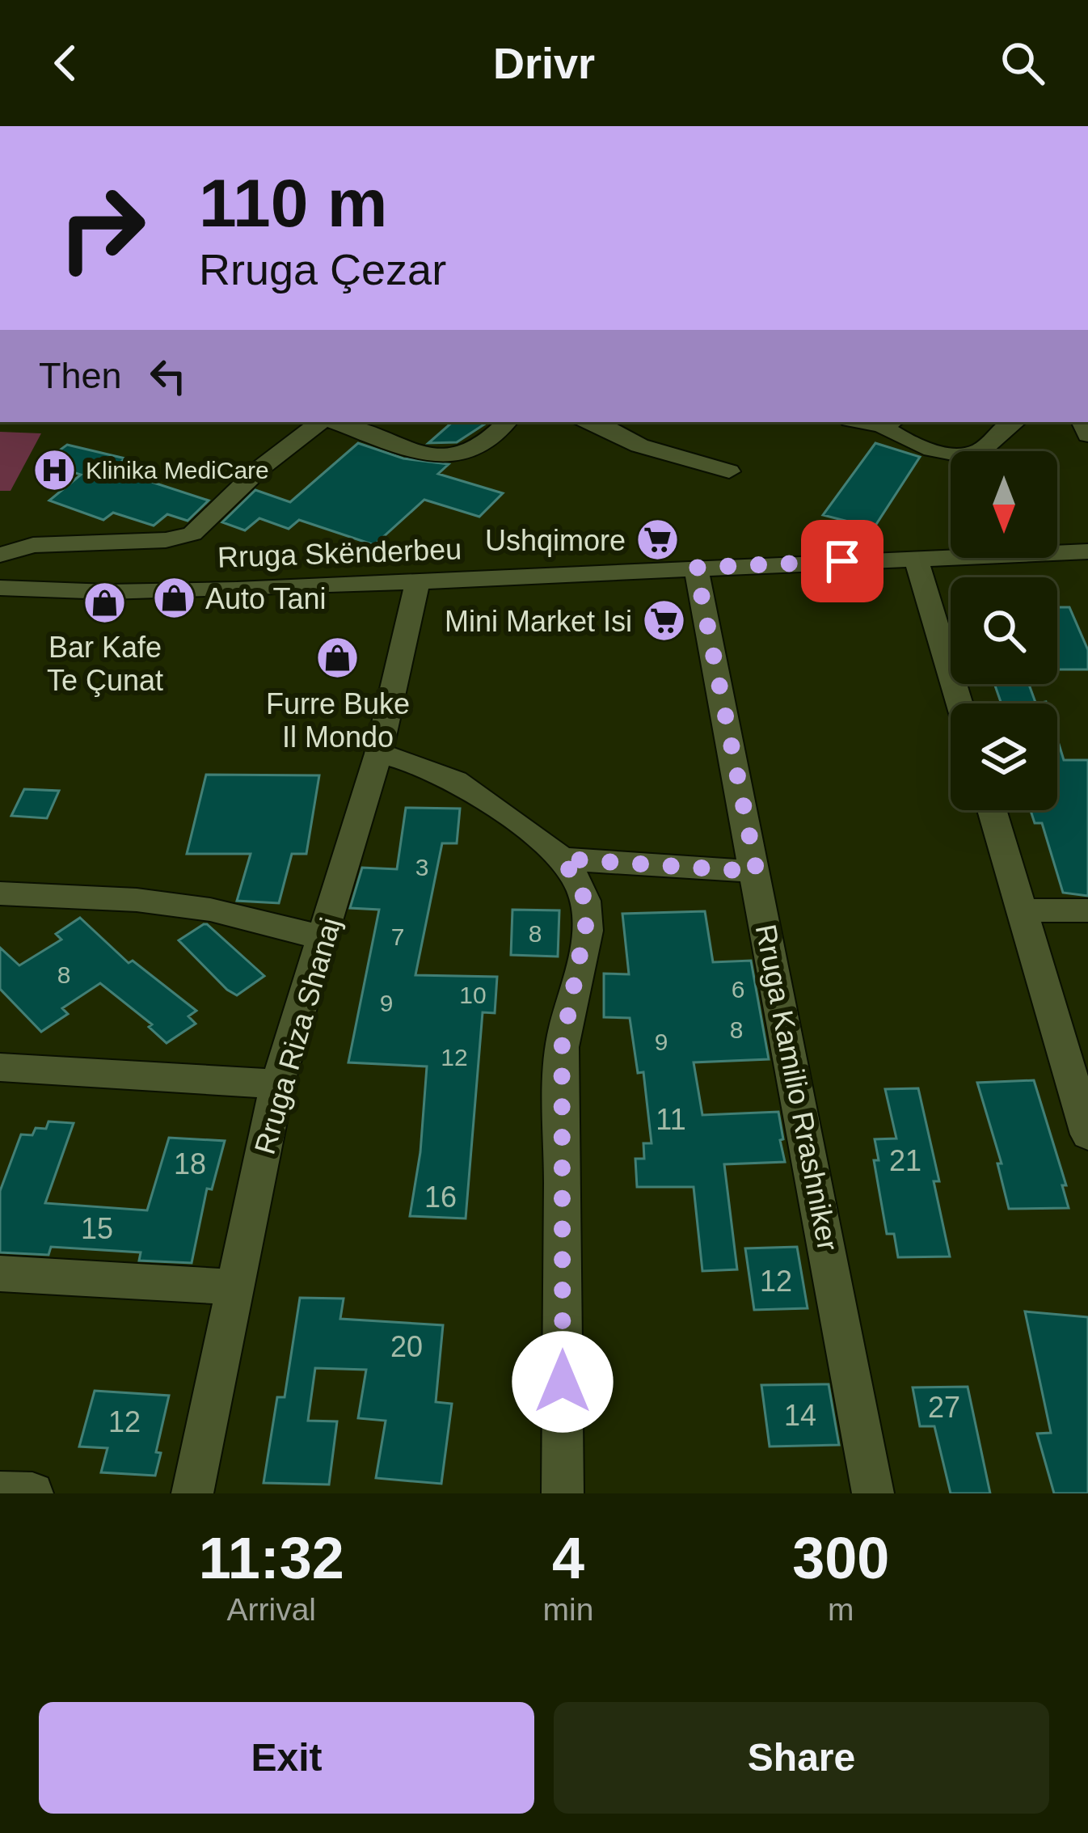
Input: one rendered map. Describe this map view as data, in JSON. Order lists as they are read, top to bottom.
{
  "streets": {
    "street": ["Rruga Skënderbeu", "Rruga Riza Shanaj", "Rruga Kamilio Rrashniker"]
  },
  "crossings": [
    ["Rruga Skënderbeu", "Rruga Riza Shanaj"],
    ["Rruga Skënderbeu", "Rruga Kamilio Rrashniker"]
  ],
  "places": {
    "hospital": ["Klinika MediCare"],
    "supermarket": ["Ushqimore", "Mini Market Isi"],
    "shop": ["Auto Tani", "Bar Kafe Te Çunat", "Furre Buke Il Mondo"]
  },
  "house_numbers": [
    "3",
    "8",
    "7",
    "8",
    "6",
    "10",
    "9",
    "8",
    "9",
    "12",
    "11",
    "21",
    "18",
    "16",
    "15",
    "12",
    "20",
    "27",
    "14",
    "12"
  ],
  "north": "bottom",
  "page": {
    "header": "Drivr",
    "turn": ["110 m", "Rruga Çezar"],
    "then": "Then",
    "eta": [
      "11:32",
      "Arrival",
      "4",
      "min",
      "300",
      "m"
    ],
    "buttons": ["Exit", "Share"]
  }
}
